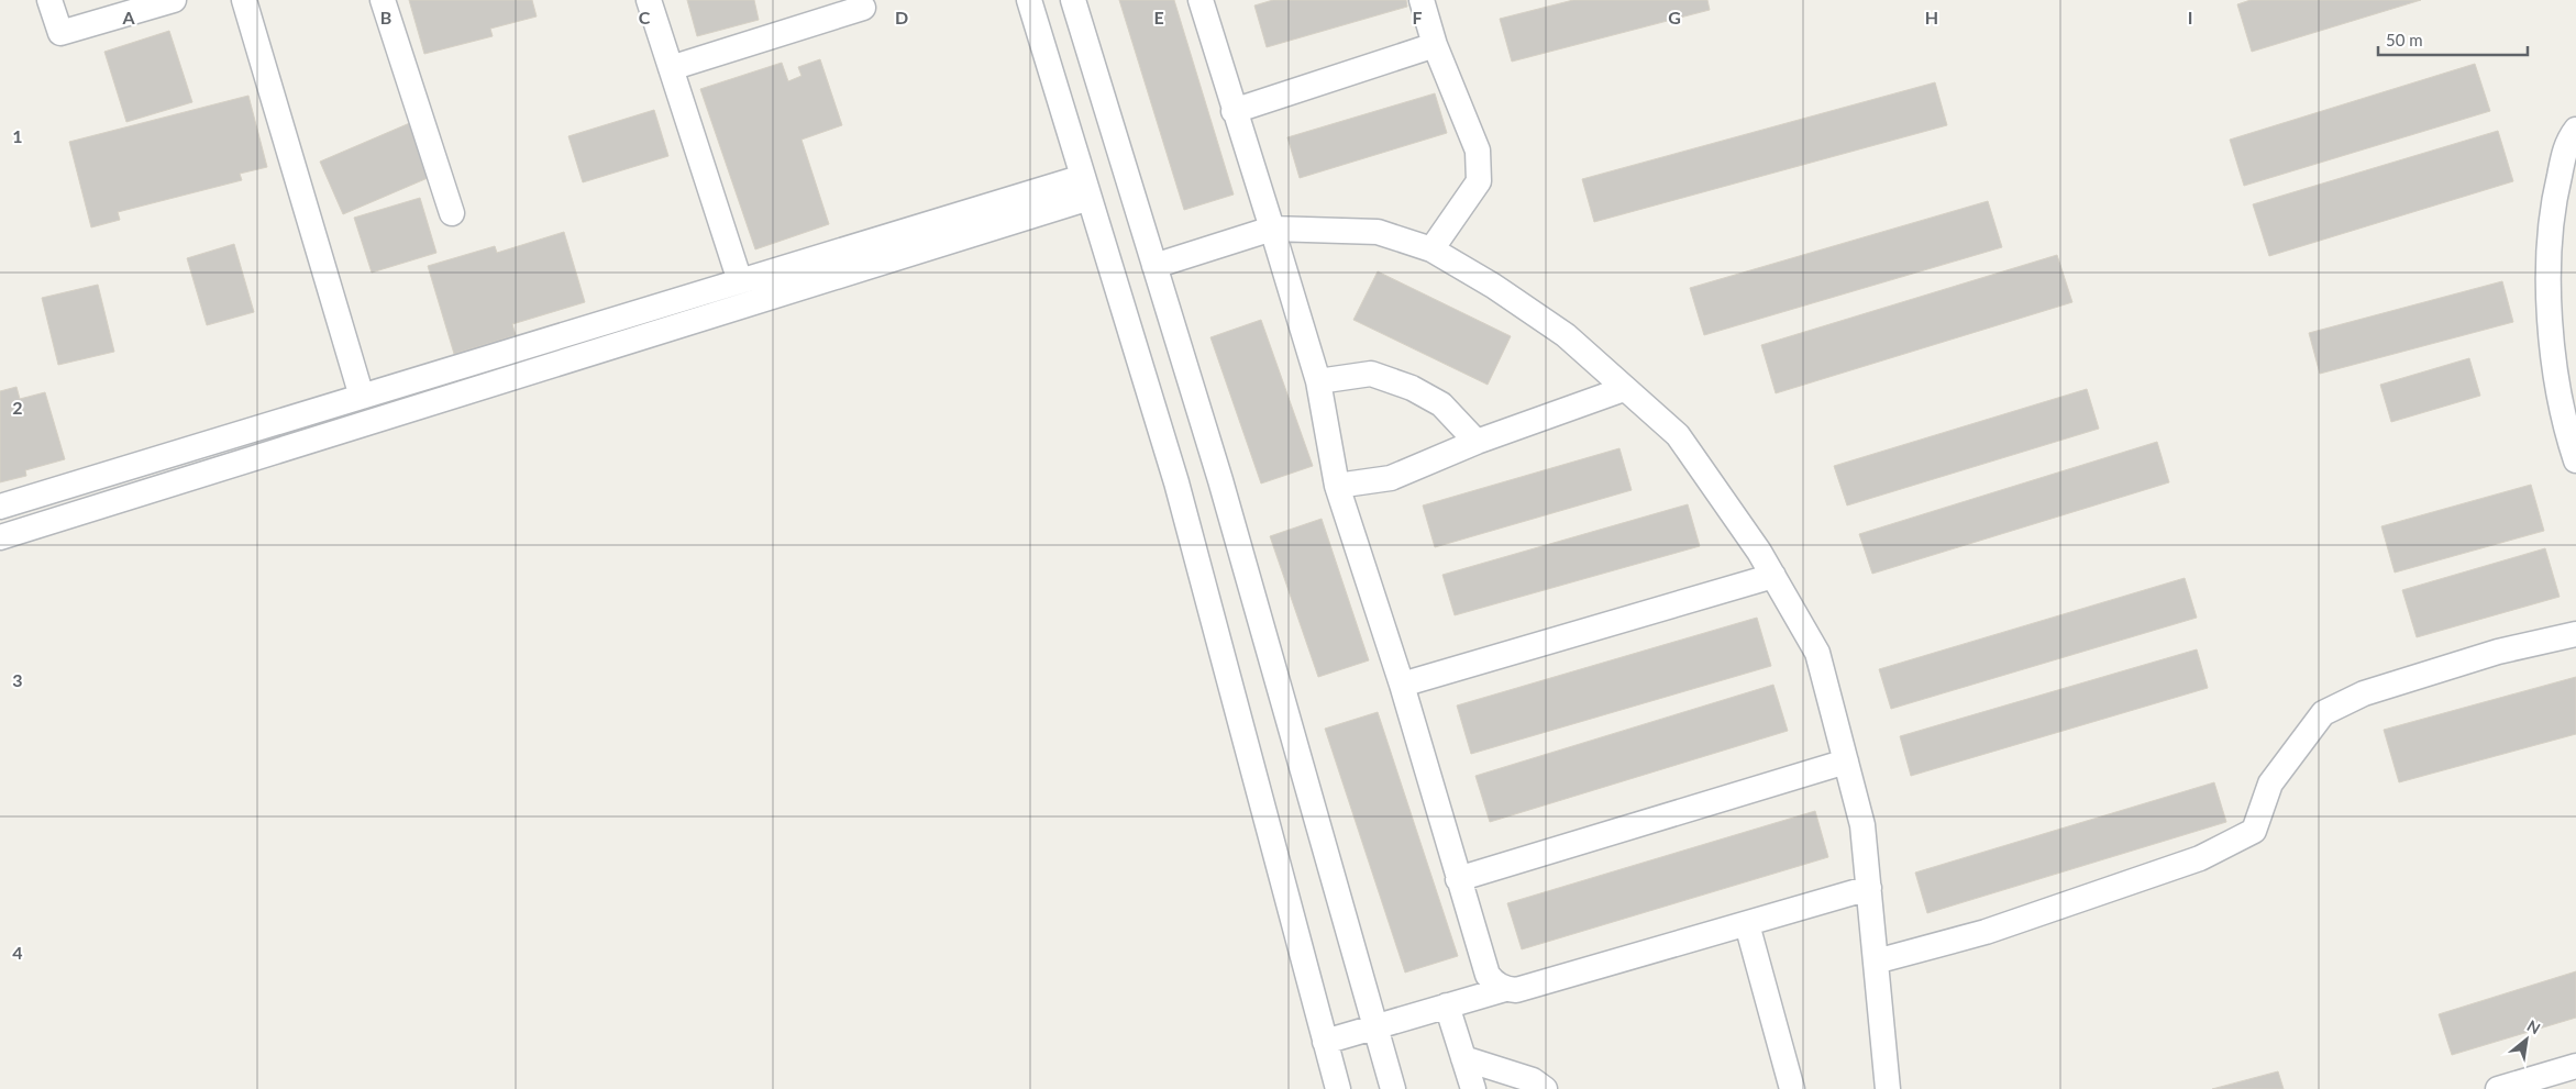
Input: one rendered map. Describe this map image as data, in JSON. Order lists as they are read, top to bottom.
{
  "scale_bar": "50 m",
  "north": "top right",
  "grid": {
    "columns": [
      "A",
      "B",
      "C",
      "D",
      "E",
      "F",
      "G",
      "H",
      "I"
    ],
    "rows": [
      "1",
      "2",
      "3",
      "4"
    ]
  }
}
